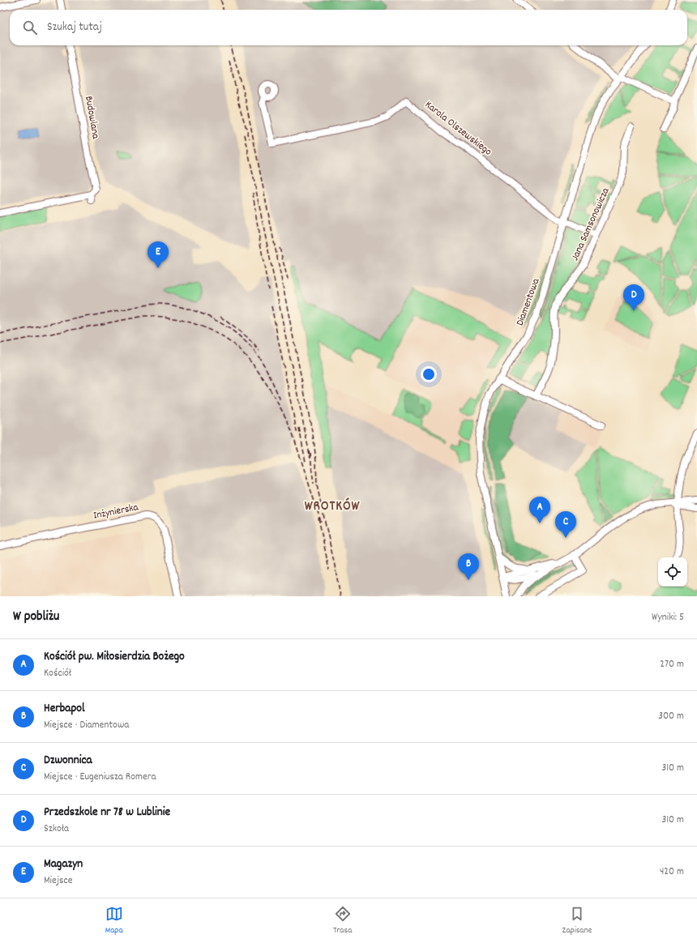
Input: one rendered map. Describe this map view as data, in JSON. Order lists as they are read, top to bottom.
{
  "streets": {
    "street": [
      "Budowlana",
      "Karola Olszewskiego",
      "Jana Samsonowicza",
      "Diamentowa",
      "Inżynierska"
    ]
  },
  "crossings": [
    ["Karola Olszewskiego", "Diamentowa"]
  ],
  "districts": ["WROTKÓW"],
  "page": {
    "search": "Szukaj tutaj",
    "pins": [
      "E",
      "D",
      "A",
      "C",
      "B"
    ],
    "heading": ["W pobliżu", "Wyniki: 5"],
    "list": [
      {
        "mark": "A",
        "name": "Kościół pw. Miłosierdzia Bożego",
        "note": "Kościół",
        "value": "270 m"
      },
      {
        "mark": "B",
        "name": "Herbapol",
        "note": "Miejsce · Diamentowa",
        "value": "300 m"
      },
      {
        "mark": "C",
        "name": "Dzwonnica",
        "note": "Miejsce · Eugeniusza Romera",
        "value": "310 m"
      },
      {
        "mark": "D",
        "name": "Przedszkole nr 78 w Lublinie",
        "note": "Szkoła",
        "value": "310 m"
      },
      {
        "mark": "E",
        "name": "Magazyn",
        "note": "Miejsce",
        "value": "420 m"
      }
    ],
    "nav": ["Mapa", "Trasa", "Zapisane"]
  }
}
